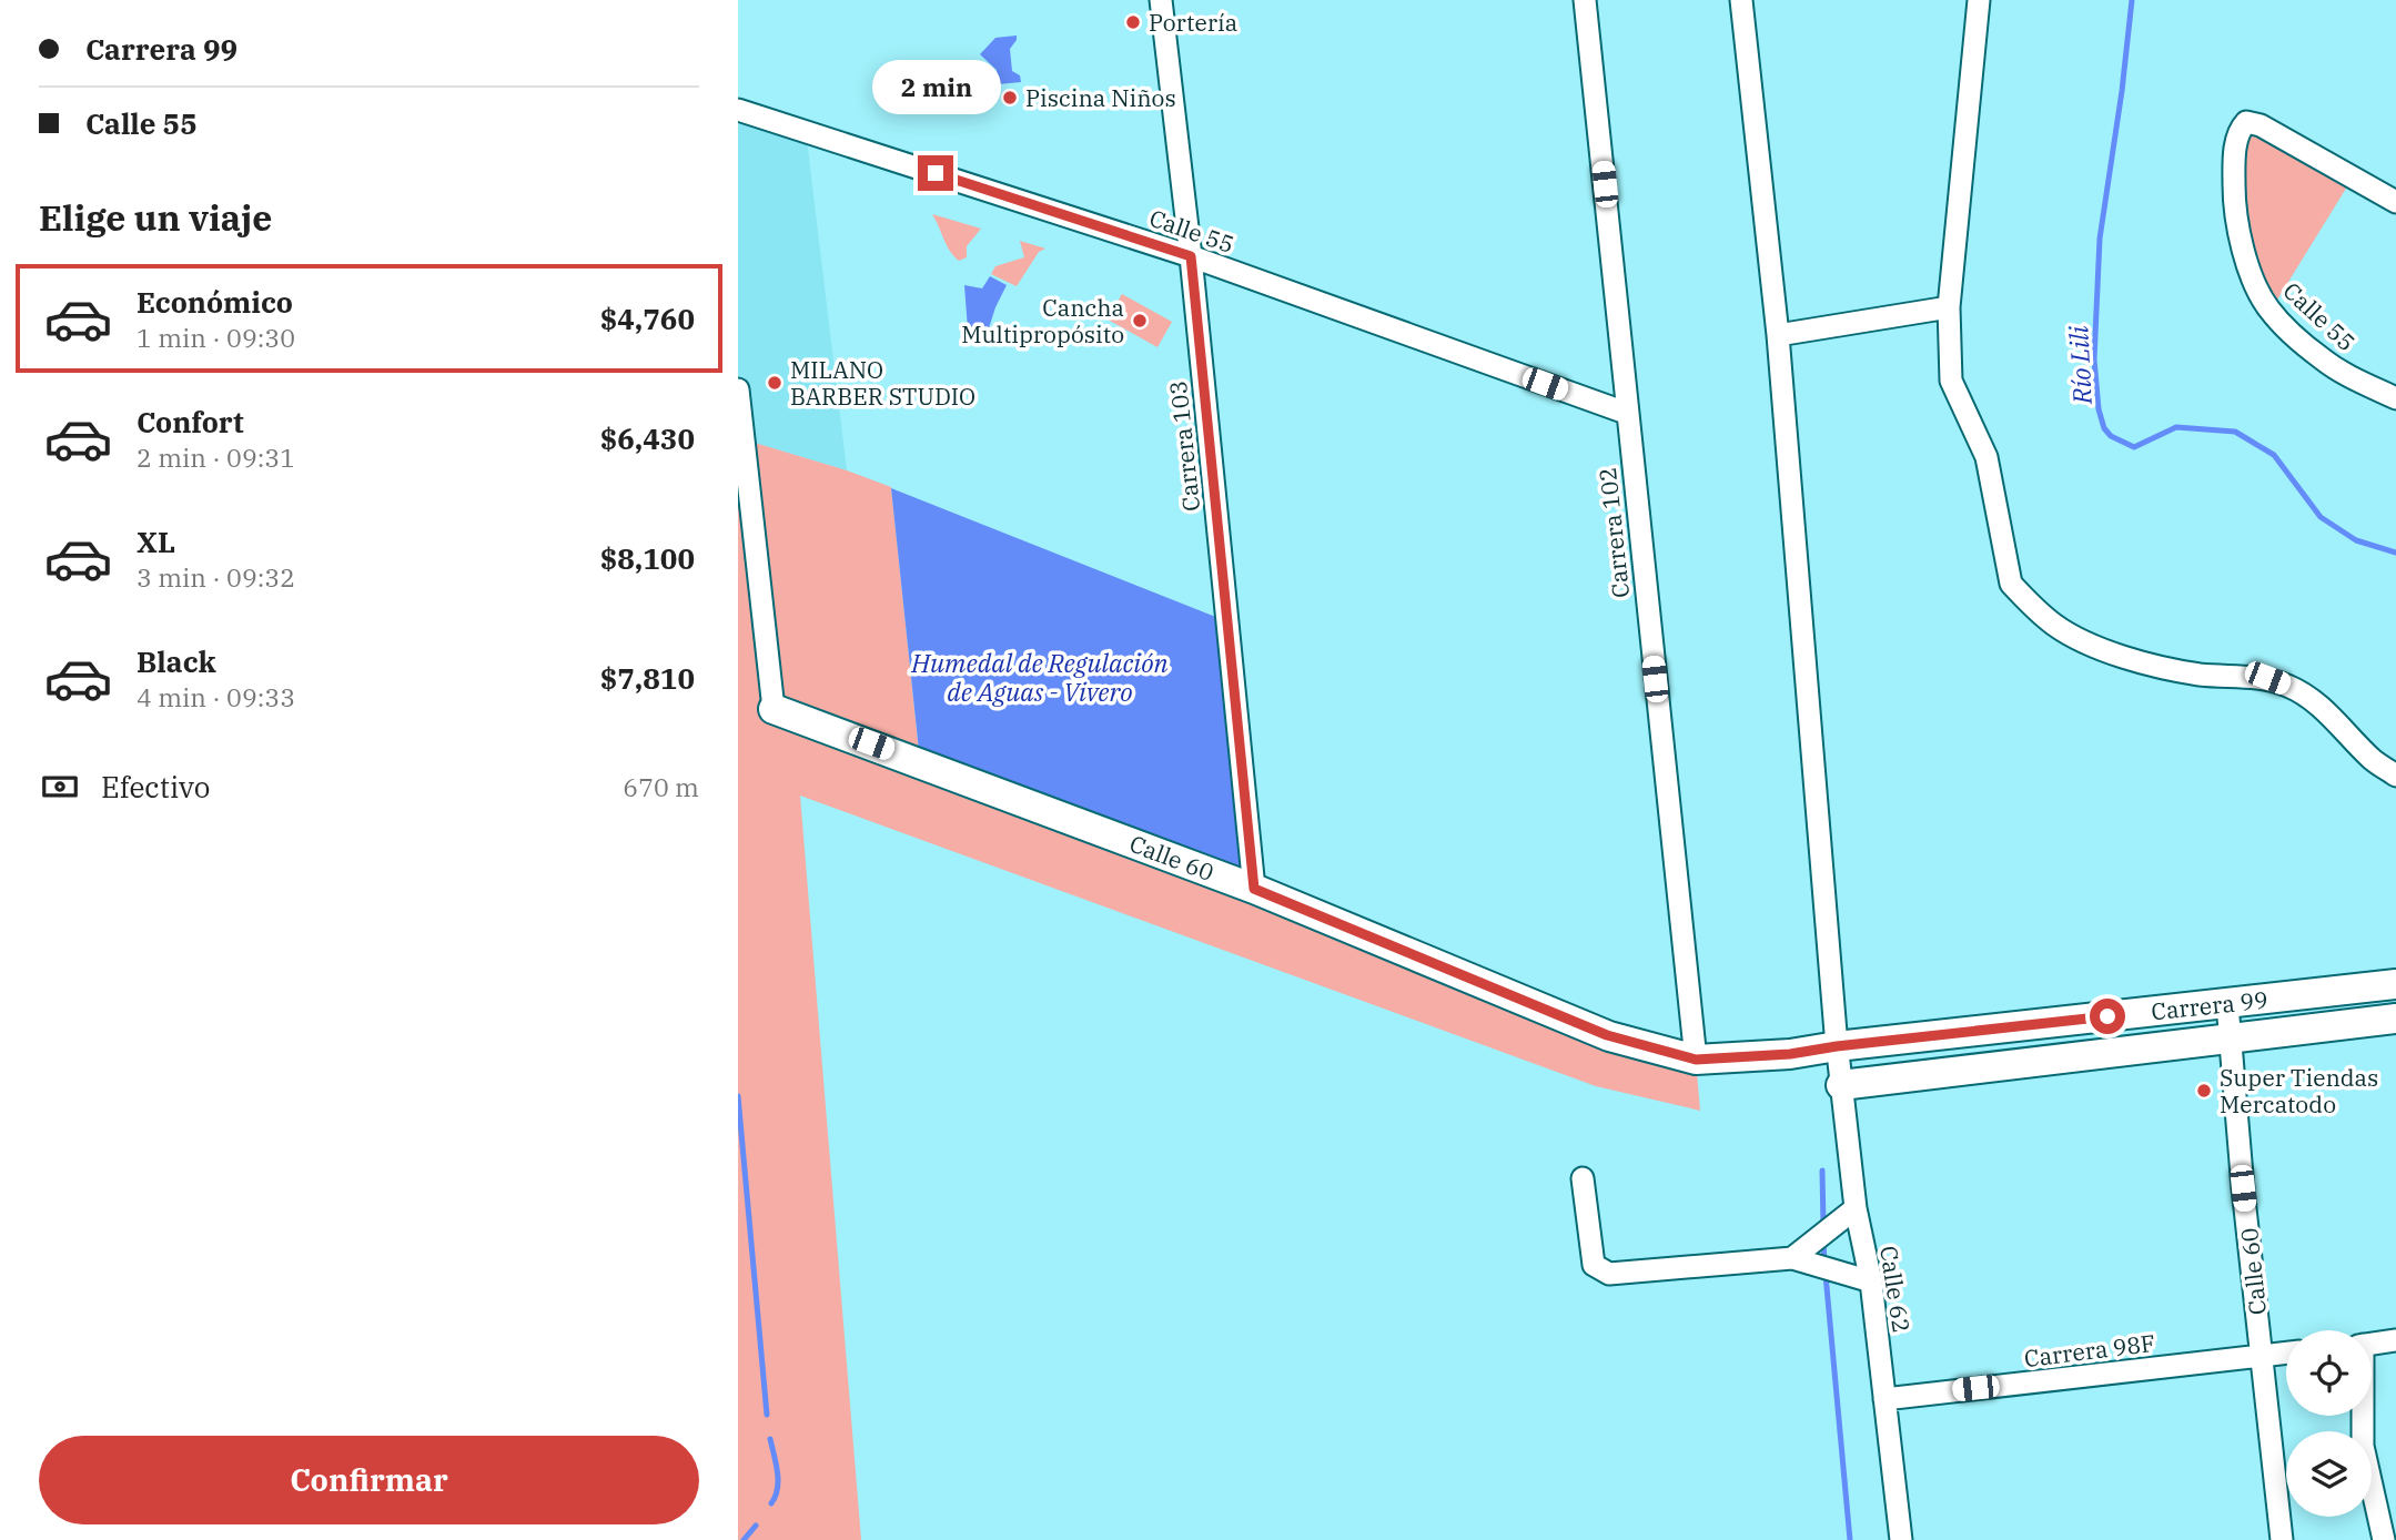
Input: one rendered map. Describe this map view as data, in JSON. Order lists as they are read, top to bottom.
{
  "streets": {
    "street": [
      "Calle 55",
      "Carrera 103",
      "Carrera 102",
      "Calle 60",
      "Carrera 99",
      "Calle 62",
      "Carrera 98F"
    ]
  },
  "crossings": [
    ["Calle 55", "Carrera 103"],
    ["Calle 55", "Carrera 102"],
    ["Carrera 103", "Calle 60"],
    ["Carrera 102", "Calle 60"],
    ["Calle 60", "Carrera 99"],
    ["Calle 60", "Calle 62"],
    ["Calle 60", "Carrera 98F"],
    ["Carrera 99", "Calle 62"],
    ["Calle 62", "Carrera 98F"]
  ],
  "water": ["Río Lili", "Humedal de Regulación de Aguas - Vivero"],
  "places": [
    "Portería",
    "Piscina Niños",
    "Cancha Multipropósito",
    "MILANO BARBER STUDIO",
    "Super Tiendas Mercatodo"
  ],
  "page": {
    "banner": ["Carrera 99", "Calle 55"],
    "bubble": "2 min",
    "heading": "Elige un viaje",
    "list": [
      {
        "name": "Económico",
        "note": "1 min · 09:30",
        "value": "$4,760"
      },
      {
        "name": "Confort",
        "note": "2 min · 09:31",
        "value": "$6,430"
      },
      {
        "name": "XL",
        "note": "3 min · 09:32",
        "value": "$8,100"
      },
      {
        "name": "Black",
        "note": "4 min · 09:33",
        "value": "$7,810"
      }
    ],
    "pay": ["Efectivo", "670 m"],
    "buttons": "Confirmar"
  }
}
